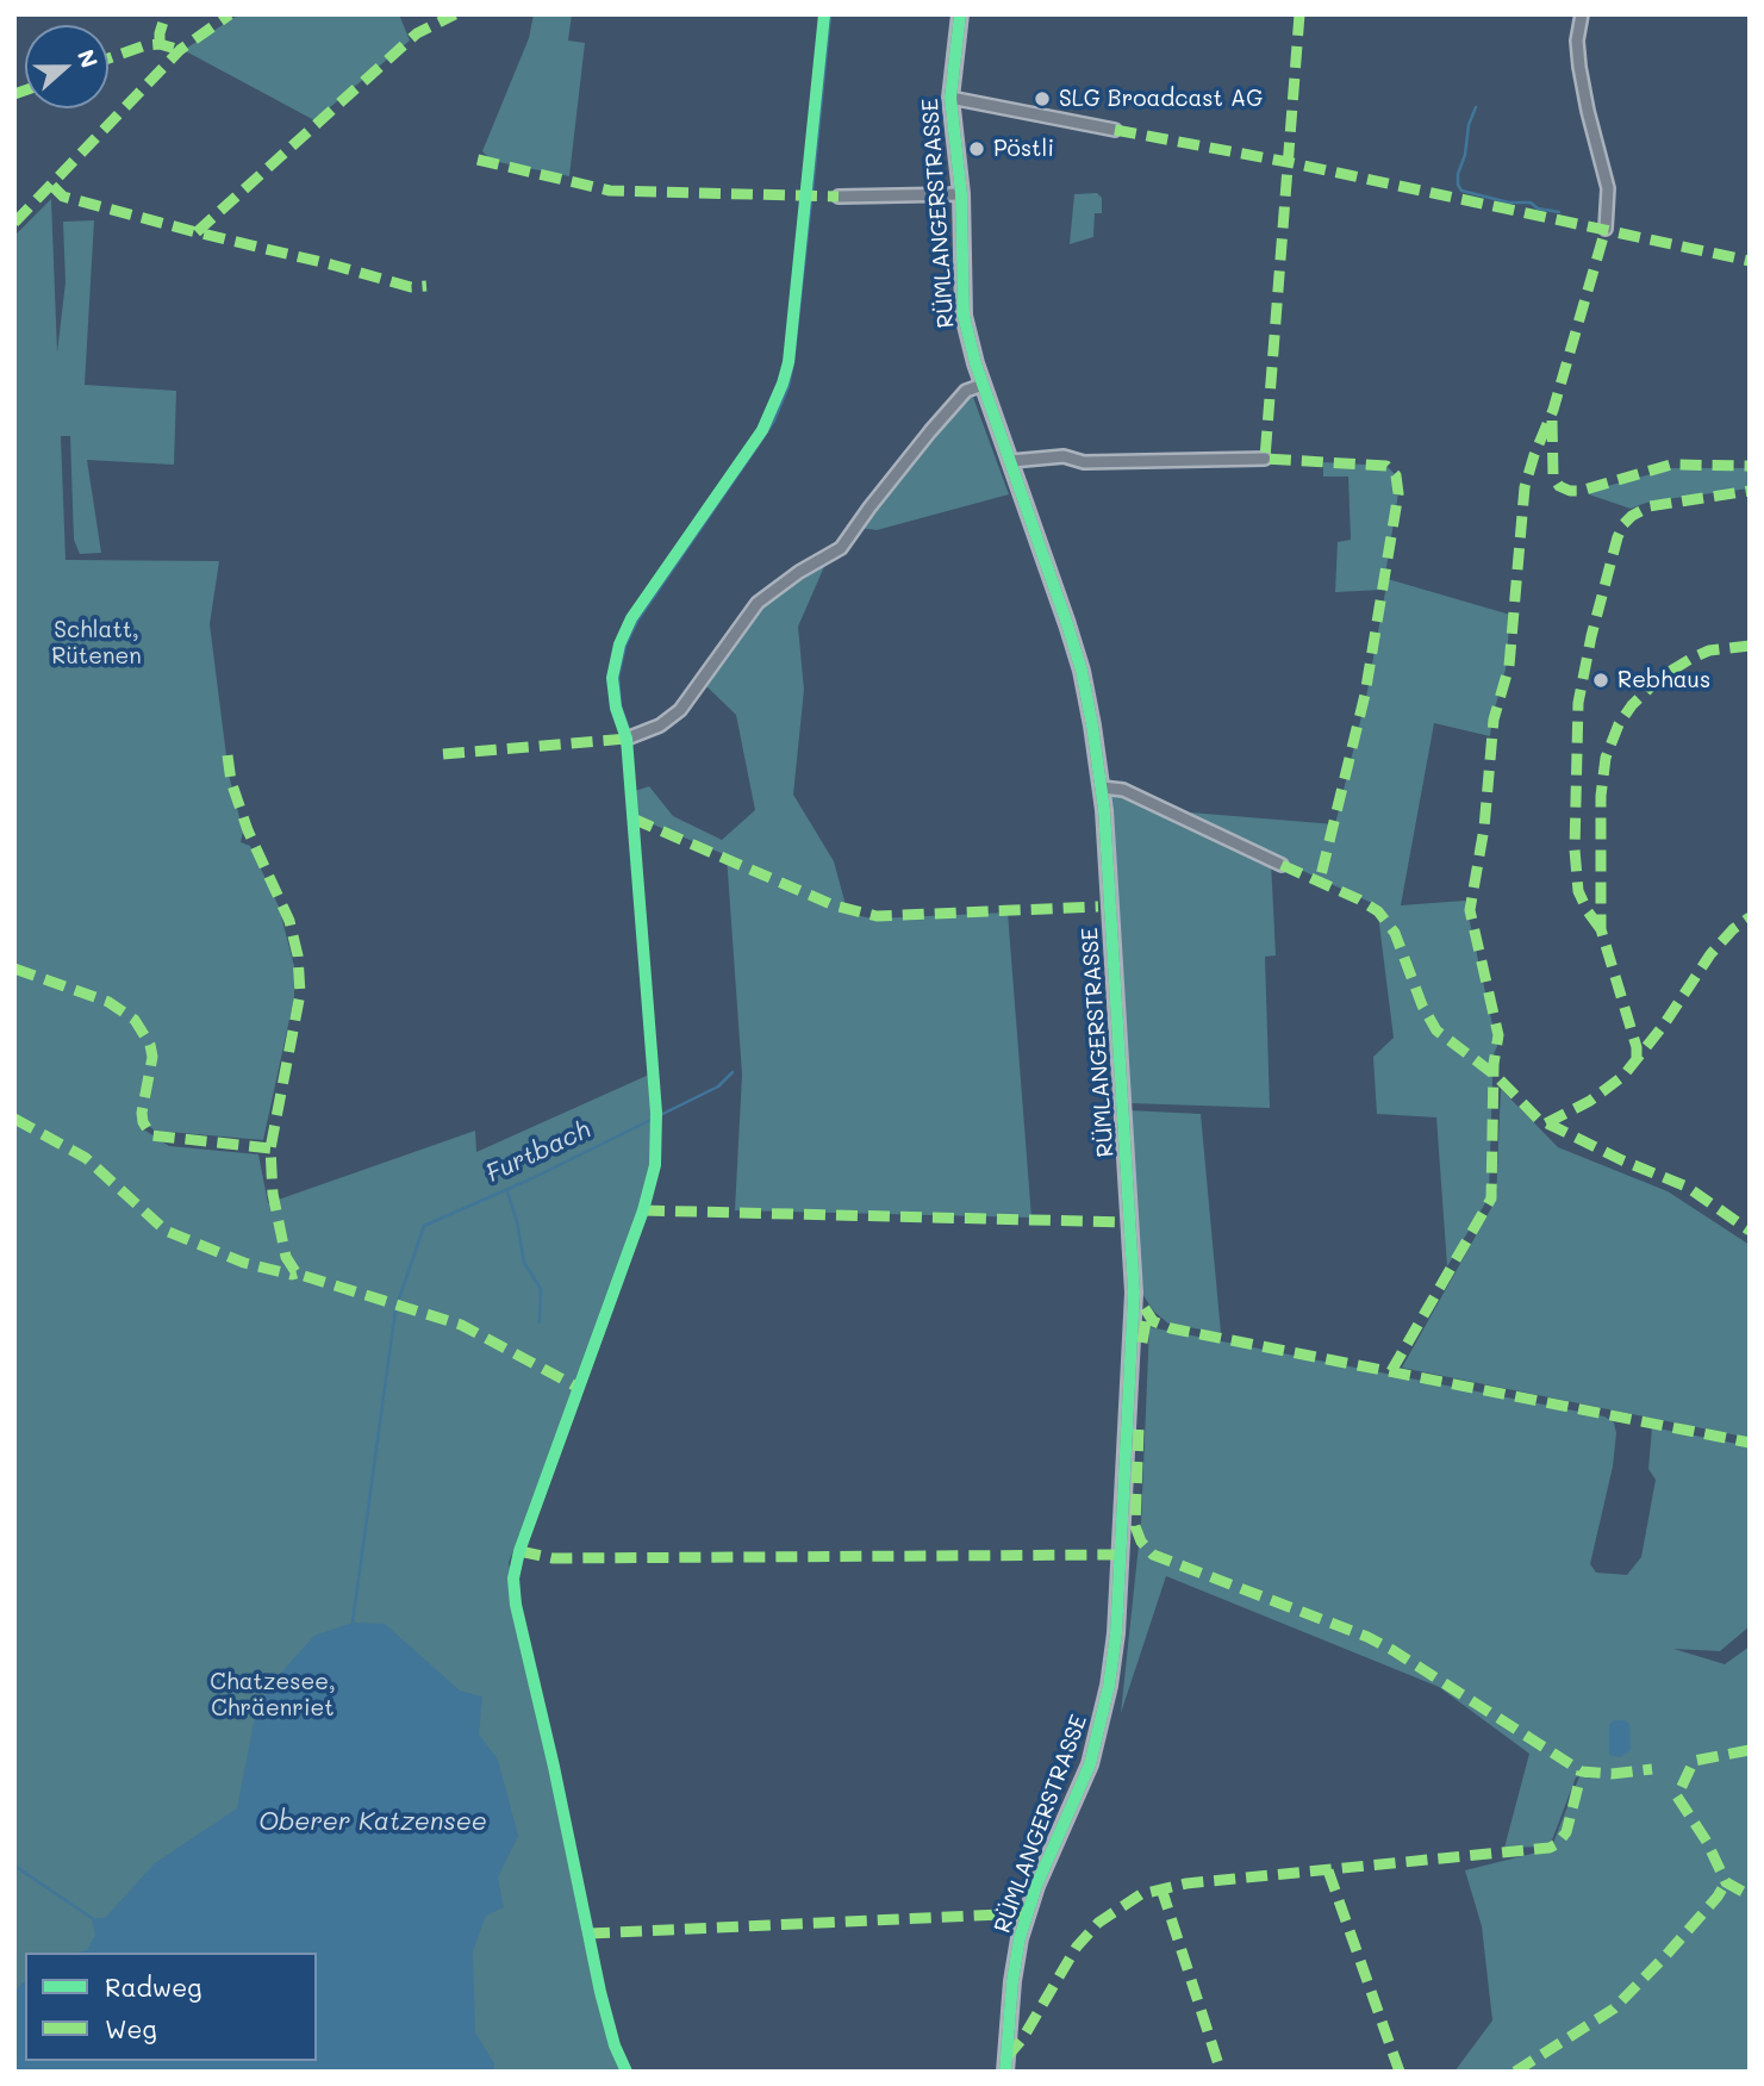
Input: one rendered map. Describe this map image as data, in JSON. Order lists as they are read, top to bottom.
{
  "streets": {
    "street": ["RÜMLANGERSTRASSE"]
  },
  "water": ["Furtbach", "Oberer Katzensee"],
  "parks": ["Schlatt, Rütenen", "Chatzesee, Chräenriet"],
  "places": ["SLG Broadcast AG", "Pöstli", "Rebhaus"],
  "legend": ["Radweg", "Weg"],
  "north": "right"
}
